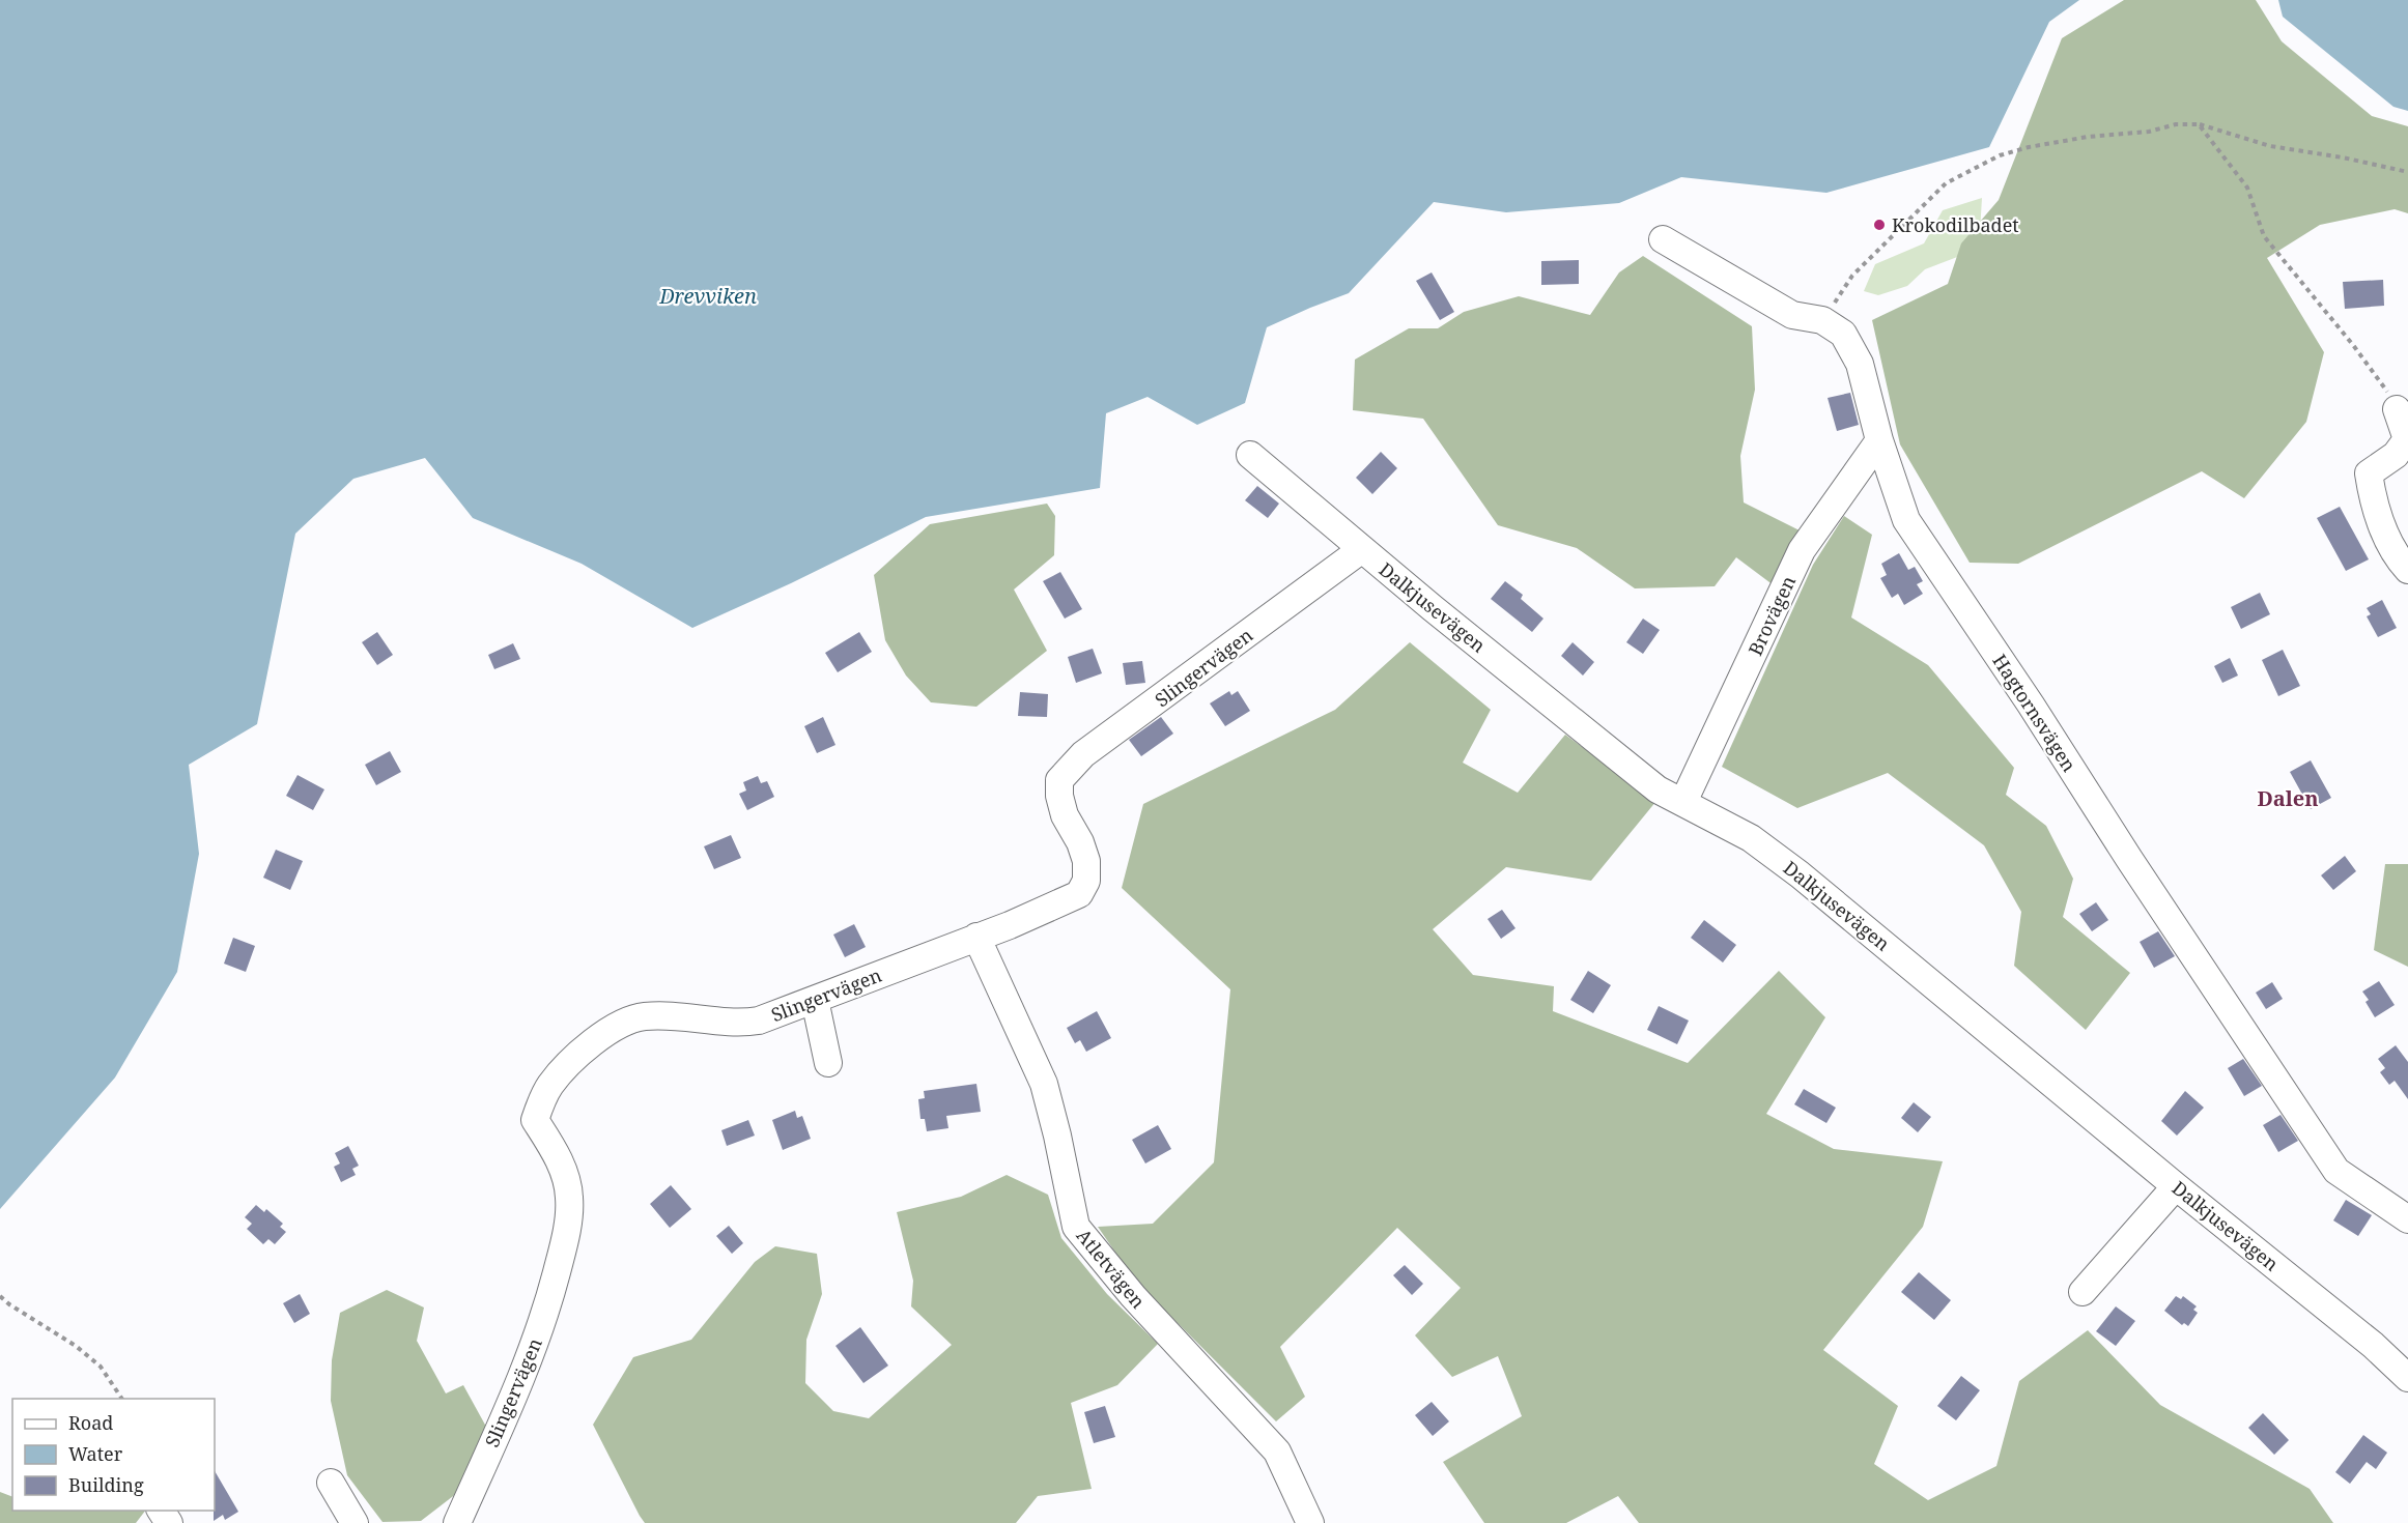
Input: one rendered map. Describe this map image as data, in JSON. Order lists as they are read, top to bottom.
{
  "streets": {
    "street": [
      "Dalkjusevägen",
      "Brovägen",
      "Slingervägen",
      "Hagtornsvägen",
      "Atletvägen"
    ]
  },
  "crossings": [
    ["Dalkjusevägen", "Brovägen"],
    ["Dalkjusevägen", "Slingervägen"],
    ["Brovägen", "Hagtornsvägen"],
    ["Slingervägen", "Atletvägen"]
  ],
  "districts": ["Dalen"],
  "water": ["Drevviken"],
  "places": ["Krokodilbadet"],
  "legend": ["Road", "Water", "Building"]
}
